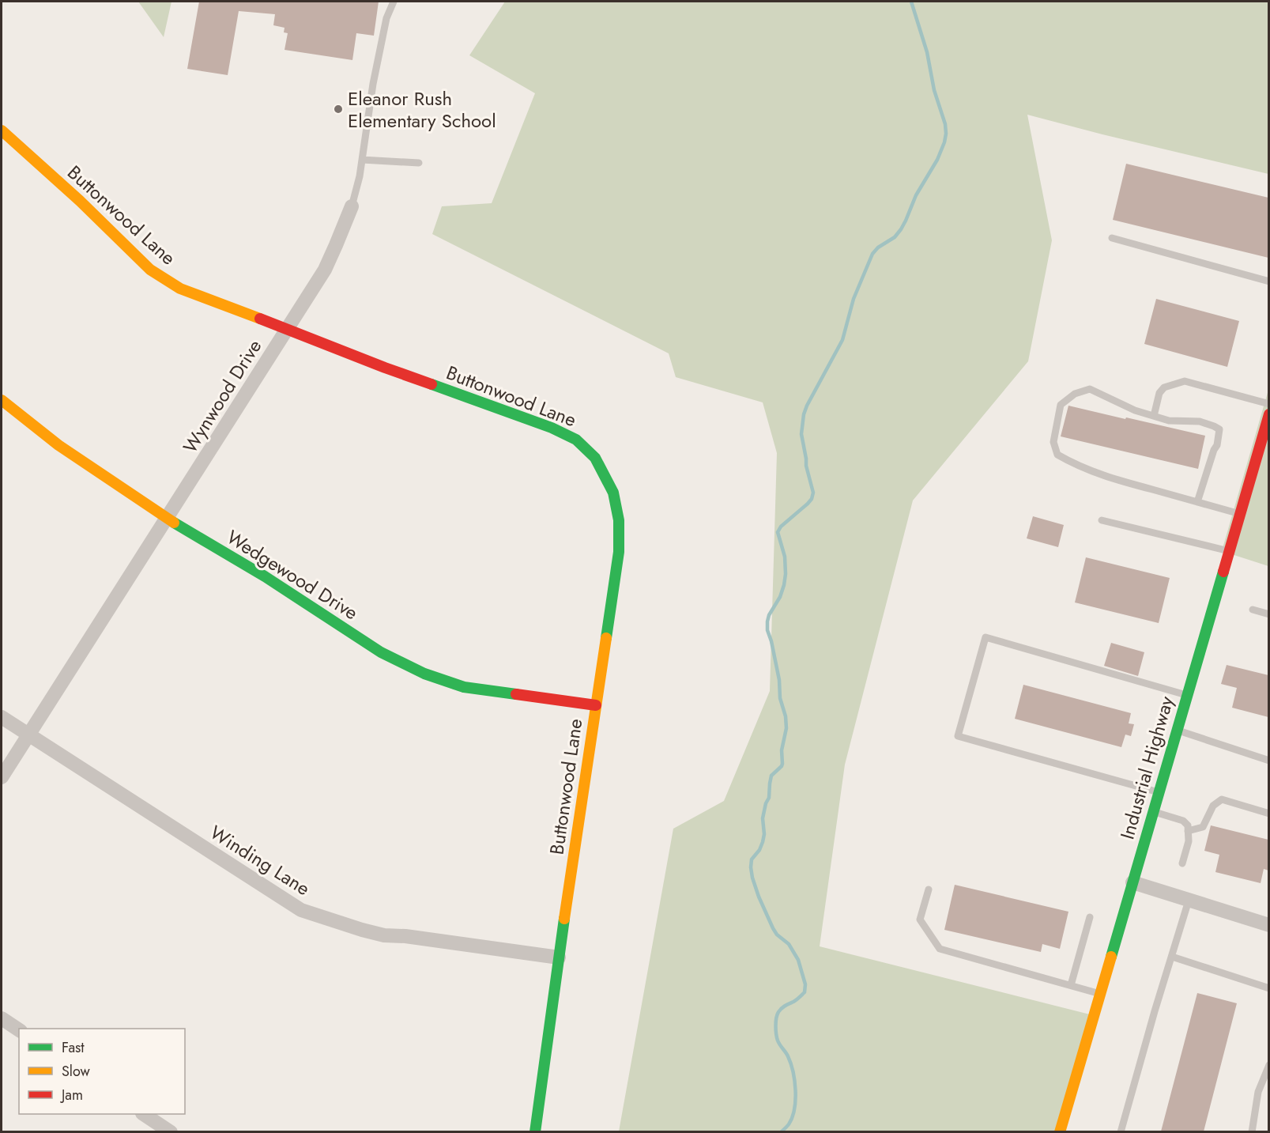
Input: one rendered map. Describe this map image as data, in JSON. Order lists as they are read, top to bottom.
{
  "streets": {
    "street": [
      "Buttonwood Lane",
      "Wynwood Drive",
      "Wedgewood Drive",
      "Industrial Highway",
      "Winding Lane"
    ]
  },
  "crossings": [
    ["Buttonwood Lane", "Wynwood Drive"],
    ["Buttonwood Lane", "Wedgewood Drive"],
    ["Buttonwood Lane", "Winding Lane"],
    ["Wynwood Drive", "Wedgewood Drive"],
    ["Wynwood Drive", "Winding Lane"]
  ],
  "places": ["Eleanor Rush Elementary School"],
  "legend": ["Fast", "Slow", "Jam"]
}
